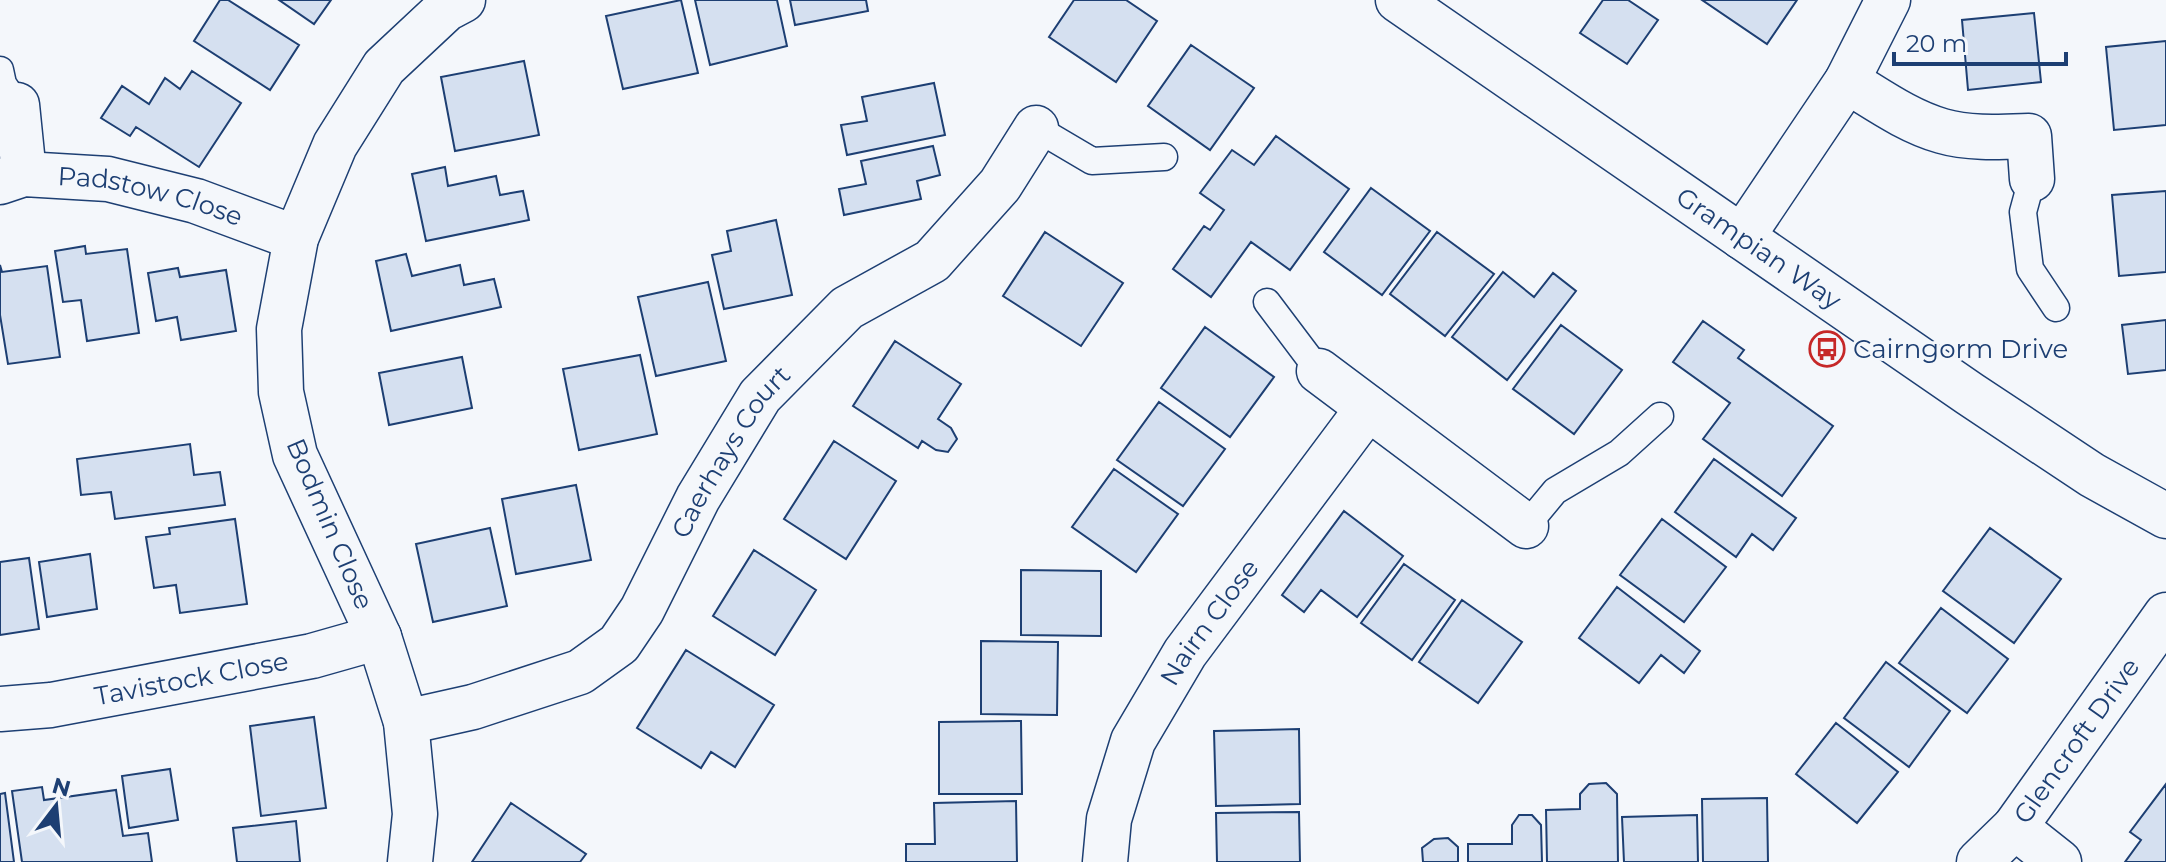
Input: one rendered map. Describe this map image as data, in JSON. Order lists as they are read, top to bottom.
{
  "streets": {
    "street": [
      "Padstow Close",
      "Grampian Way",
      "Caerhays Court",
      "Bodmin Close",
      "Nairn Close",
      "Tavistock Close",
      "Glencroft Drive"
    ]
  },
  "crossings": [
    ["Padstow Close", "Bodmin Close"],
    ["Caerhays Court", "Bodmin Close"],
    ["Bodmin Close", "Tavistock Close"]
  ],
  "places": {
    "bus stop": ["Cairngorm Drive"]
  },
  "scale_bar": "20 m",
  "north": "top"
}
